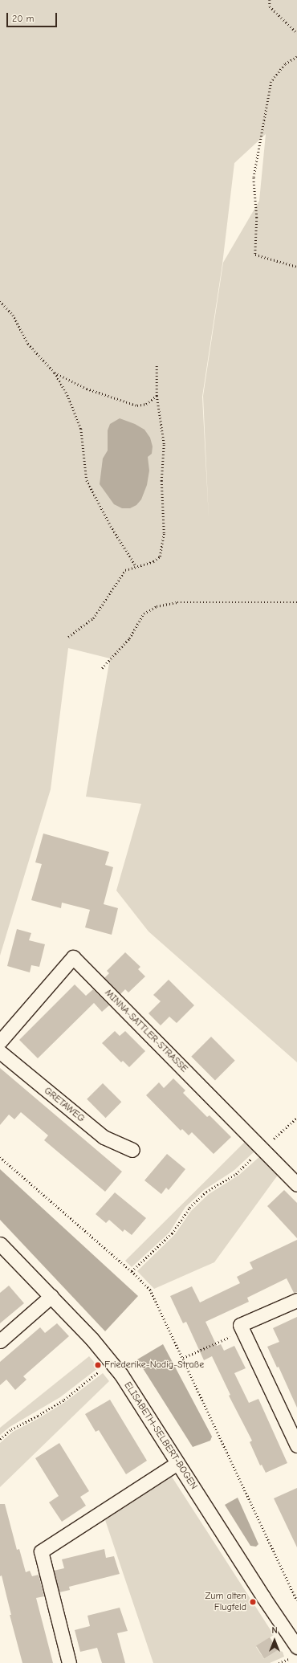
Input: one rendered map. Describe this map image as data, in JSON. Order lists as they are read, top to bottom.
{
  "streets": {
    "street": ["MINNA-SATTLER-STRASSE", "GRETAWEG", "ELISABETH-SELBERT-BOGEN"]
  },
  "places": ["Friederike-Nadig-Straße", "Zum alten Flugfeld"],
  "scale_bar": "20 m",
  "north": "top"
}
